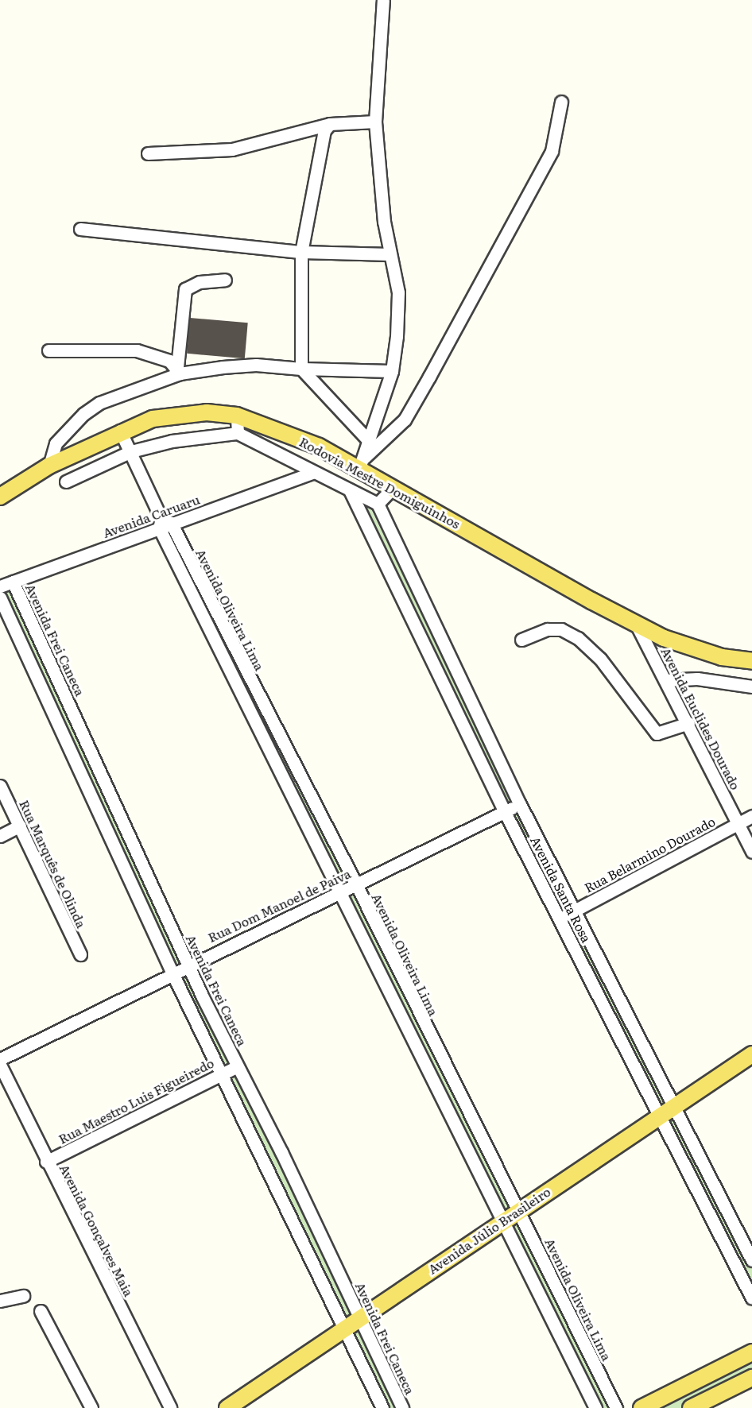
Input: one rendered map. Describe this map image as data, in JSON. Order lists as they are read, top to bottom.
{
  "streets": {
    "main road": ["Rodovia Mestre Domiguinhos", "Avenida Júlio Brasileiro"],
    "street": [
      "Avenida Caruaru",
      "Avenida Oliveira Lima",
      "Avenida Frei Caneca",
      "Avenida Euclides Dourado",
      "Rua Belarmino Dourado",
      "Rua Marquês de Olinda",
      "Avenida Santa Rosa",
      "Rua Dom Manoel de Paiva",
      "Rua Maestro Luis Figueiredo",
      "Avenida Gonçalves Maia"
    ]
  },
  "crossings": [
    ["Rodovia Mestre Domiguinhos", "Avenida Oliveira Lima"],
    ["Rodovia Mestre Domiguinhos", "Avenida Euclides Dourado"],
    ["Avenida Caruaru", "Avenida Oliveira Lima"],
    ["Avenida Caruaru", "Avenida Frei Caneca"],
    ["Avenida Oliveira Lima", "Rua Dom Manoel de Paiva"],
    ["Avenida Oliveira Lima", "Avenida Júlio Brasileiro"],
    ["Avenida Frei Caneca", "Rua Dom Manoel de Paiva"],
    ["Avenida Frei Caneca", "Rua Maestro Luis Figueiredo"],
    ["Avenida Frei Caneca", "Avenida Júlio Brasileiro"],
    ["Avenida Euclides Dourado", "Rua Belarmino Dourado"],
    ["Rua Belarmino Dourado", "Avenida Santa Rosa"],
    ["Avenida Santa Rosa", "Rua Dom Manoel de Paiva"],
    ["Avenida Santa Rosa", "Avenida Júlio Brasileiro"],
    ["Rua Maestro Luis Figueiredo", "Avenida Gonçalves Maia"]
  ]
}
